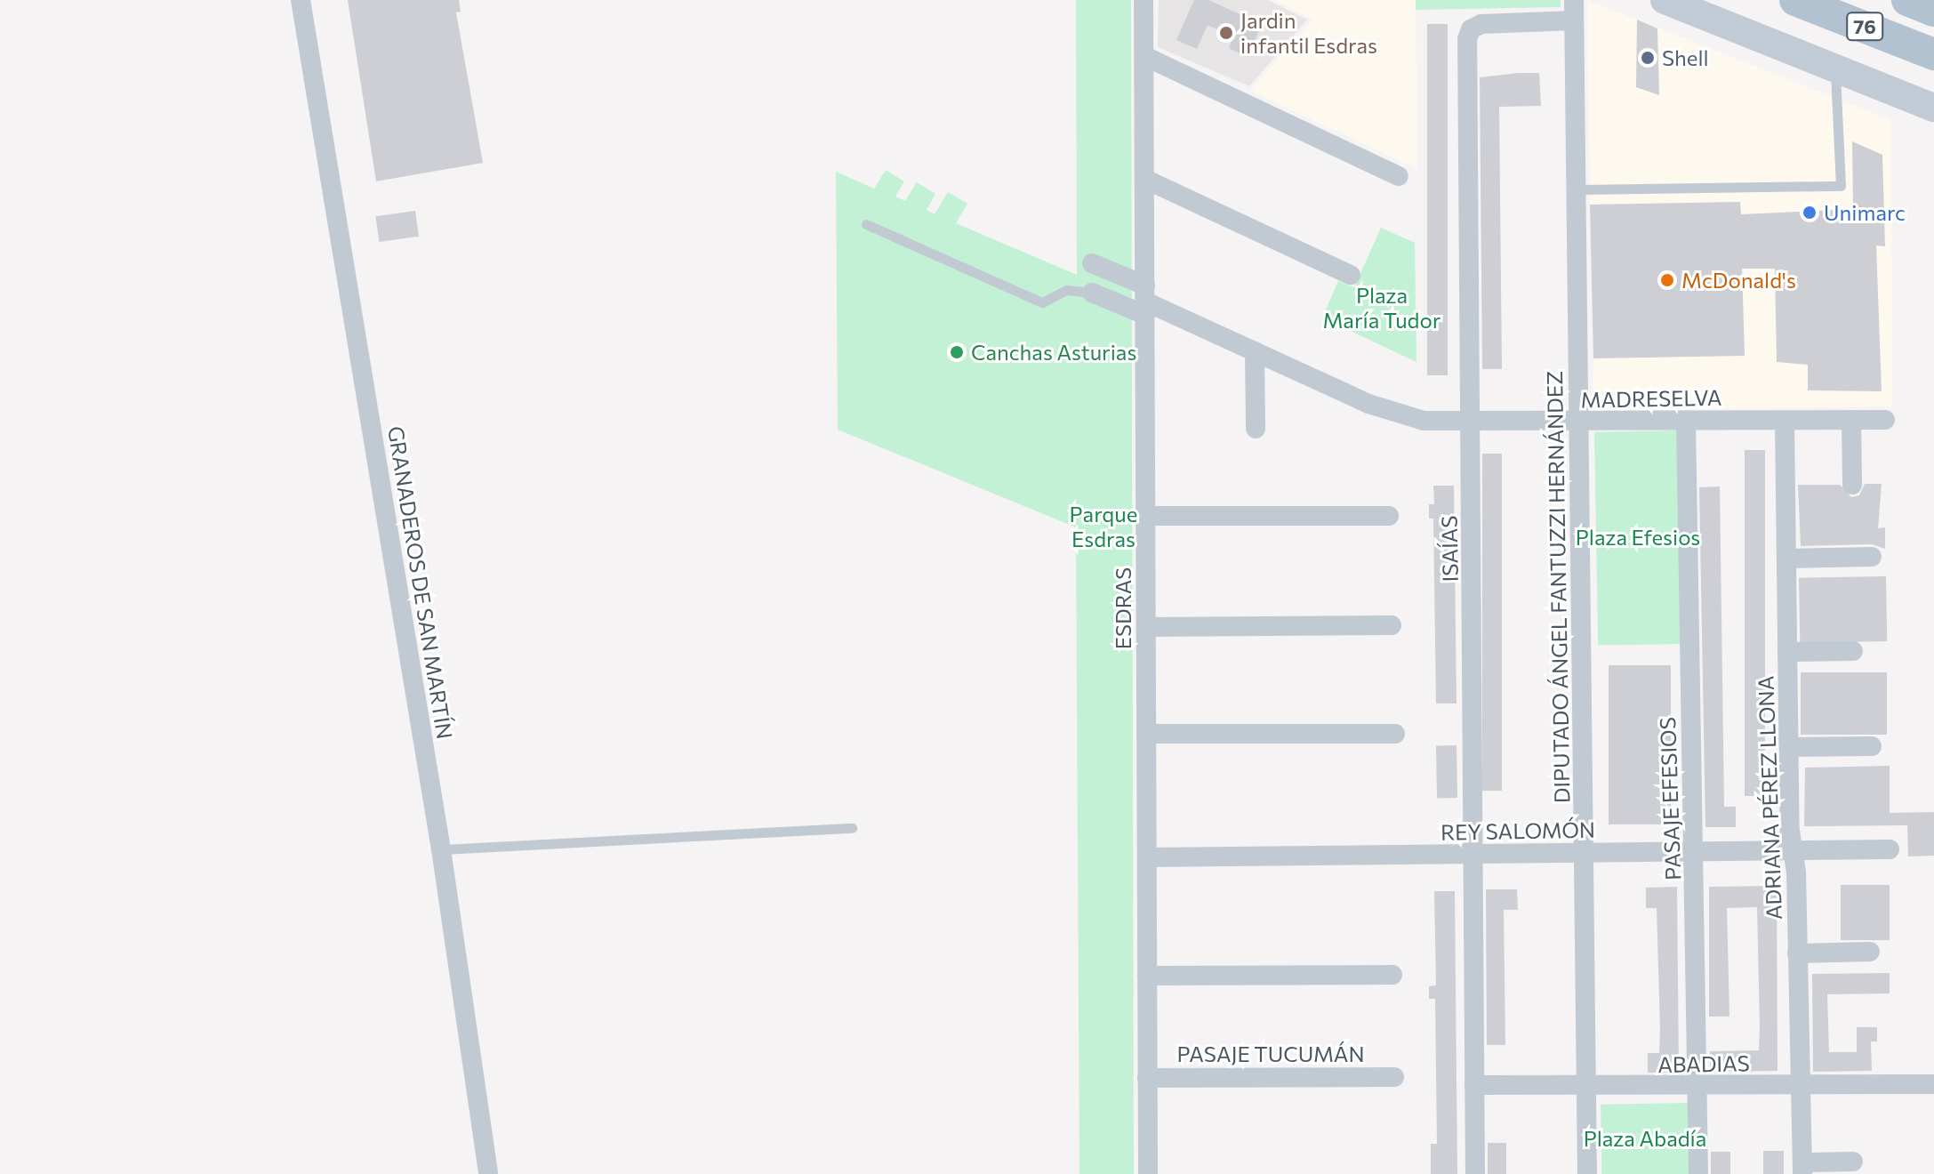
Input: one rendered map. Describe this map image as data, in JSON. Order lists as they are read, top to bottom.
{
  "streets": {
    "main road": ["76"],
    "street": [
      "MADRESELVA",
      "ISAÍAS",
      "GRANADEROS DE SAN MARTÍN",
      "DIPUTADO ÁNGEL FANTUZZI HERNÁNDEZ",
      "ESDRAS",
      "ADRIANA PÉREZ LLONA",
      "PASAJE EFESIOS",
      "REY SALOMÓN",
      "PASAJE TUCUMÁN",
      "ABADIAS"
    ]
  },
  "crossings": [
    ["MADRESELVA", "ISAÍAS"],
    ["MADRESELVA", "DIPUTADO ÁNGEL FANTUZZI HERNÁNDEZ"],
    ["MADRESELVA", "ESDRAS"],
    ["MADRESELVA", "ADRIANA PÉREZ LLONA"],
    ["MADRESELVA", "PASAJE EFESIOS"],
    ["ISAÍAS", "DIPUTADO ÁNGEL FANTUZZI HERNÁNDEZ"],
    ["ISAÍAS", "REY SALOMÓN"],
    ["ISAÍAS", "ABADIAS"],
    ["DIPUTADO ÁNGEL FANTUZZI HERNÁNDEZ", "REY SALOMÓN"],
    ["DIPUTADO ÁNGEL FANTUZZI HERNÁNDEZ", "ABADIAS"],
    ["ESDRAS", "REY SALOMÓN"],
    ["ESDRAS", "PASAJE TUCUMÁN"],
    ["ADRIANA PÉREZ LLONA", "REY SALOMÓN"],
    ["ADRIANA PÉREZ LLONA", "ABADIAS"],
    ["PASAJE EFESIOS", "REY SALOMÓN"],
    ["PASAJE EFESIOS", "ABADIAS"]
  ],
  "parks": [
    "Plaza María Tudor",
    "Parque Esdras",
    "Plaza Efesios",
    "Plaza Abadía"
  ],
  "places": [
    "Jardin infantil Esdras",
    "Shell",
    "Unimarc",
    "McDonald's",
    "Canchas Asturias"
  ]
}
